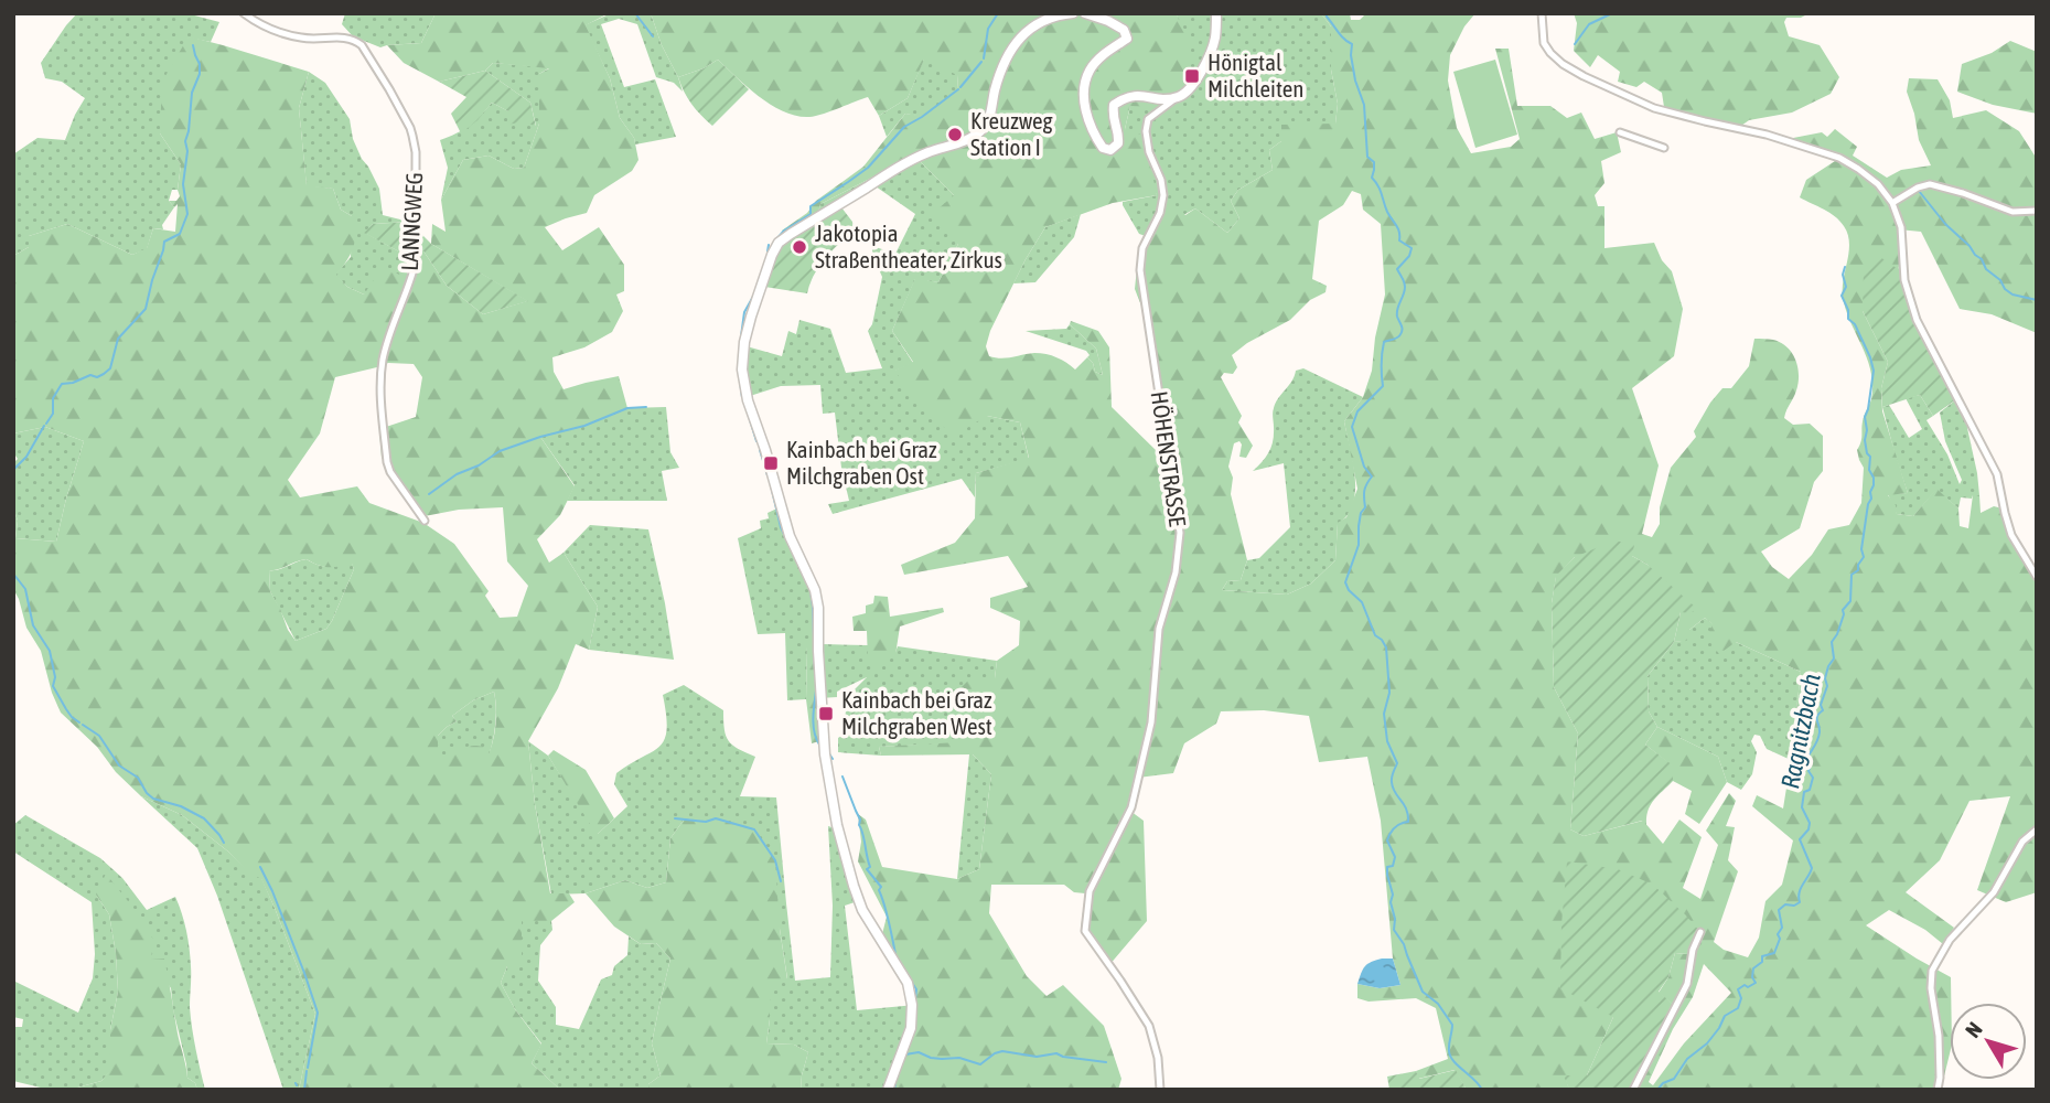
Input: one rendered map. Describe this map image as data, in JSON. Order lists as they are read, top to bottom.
{
  "streets": {
    "main road": ["HÖHENSTRASSE"],
    "street": ["LANNGWEG"]
  },
  "water": ["Ragnitzbach"],
  "places": {
    "transit": ["Hönigtal Milchleiten", "Kainbach bei Graz Milchgraben Ost", "Kainbach bei Graz Milchgraben West"],
    "other": ["Kreuzweg Station I", "Jakotopia Straßentheater, Zirkus"]
  },
  "north": "top left"
}
